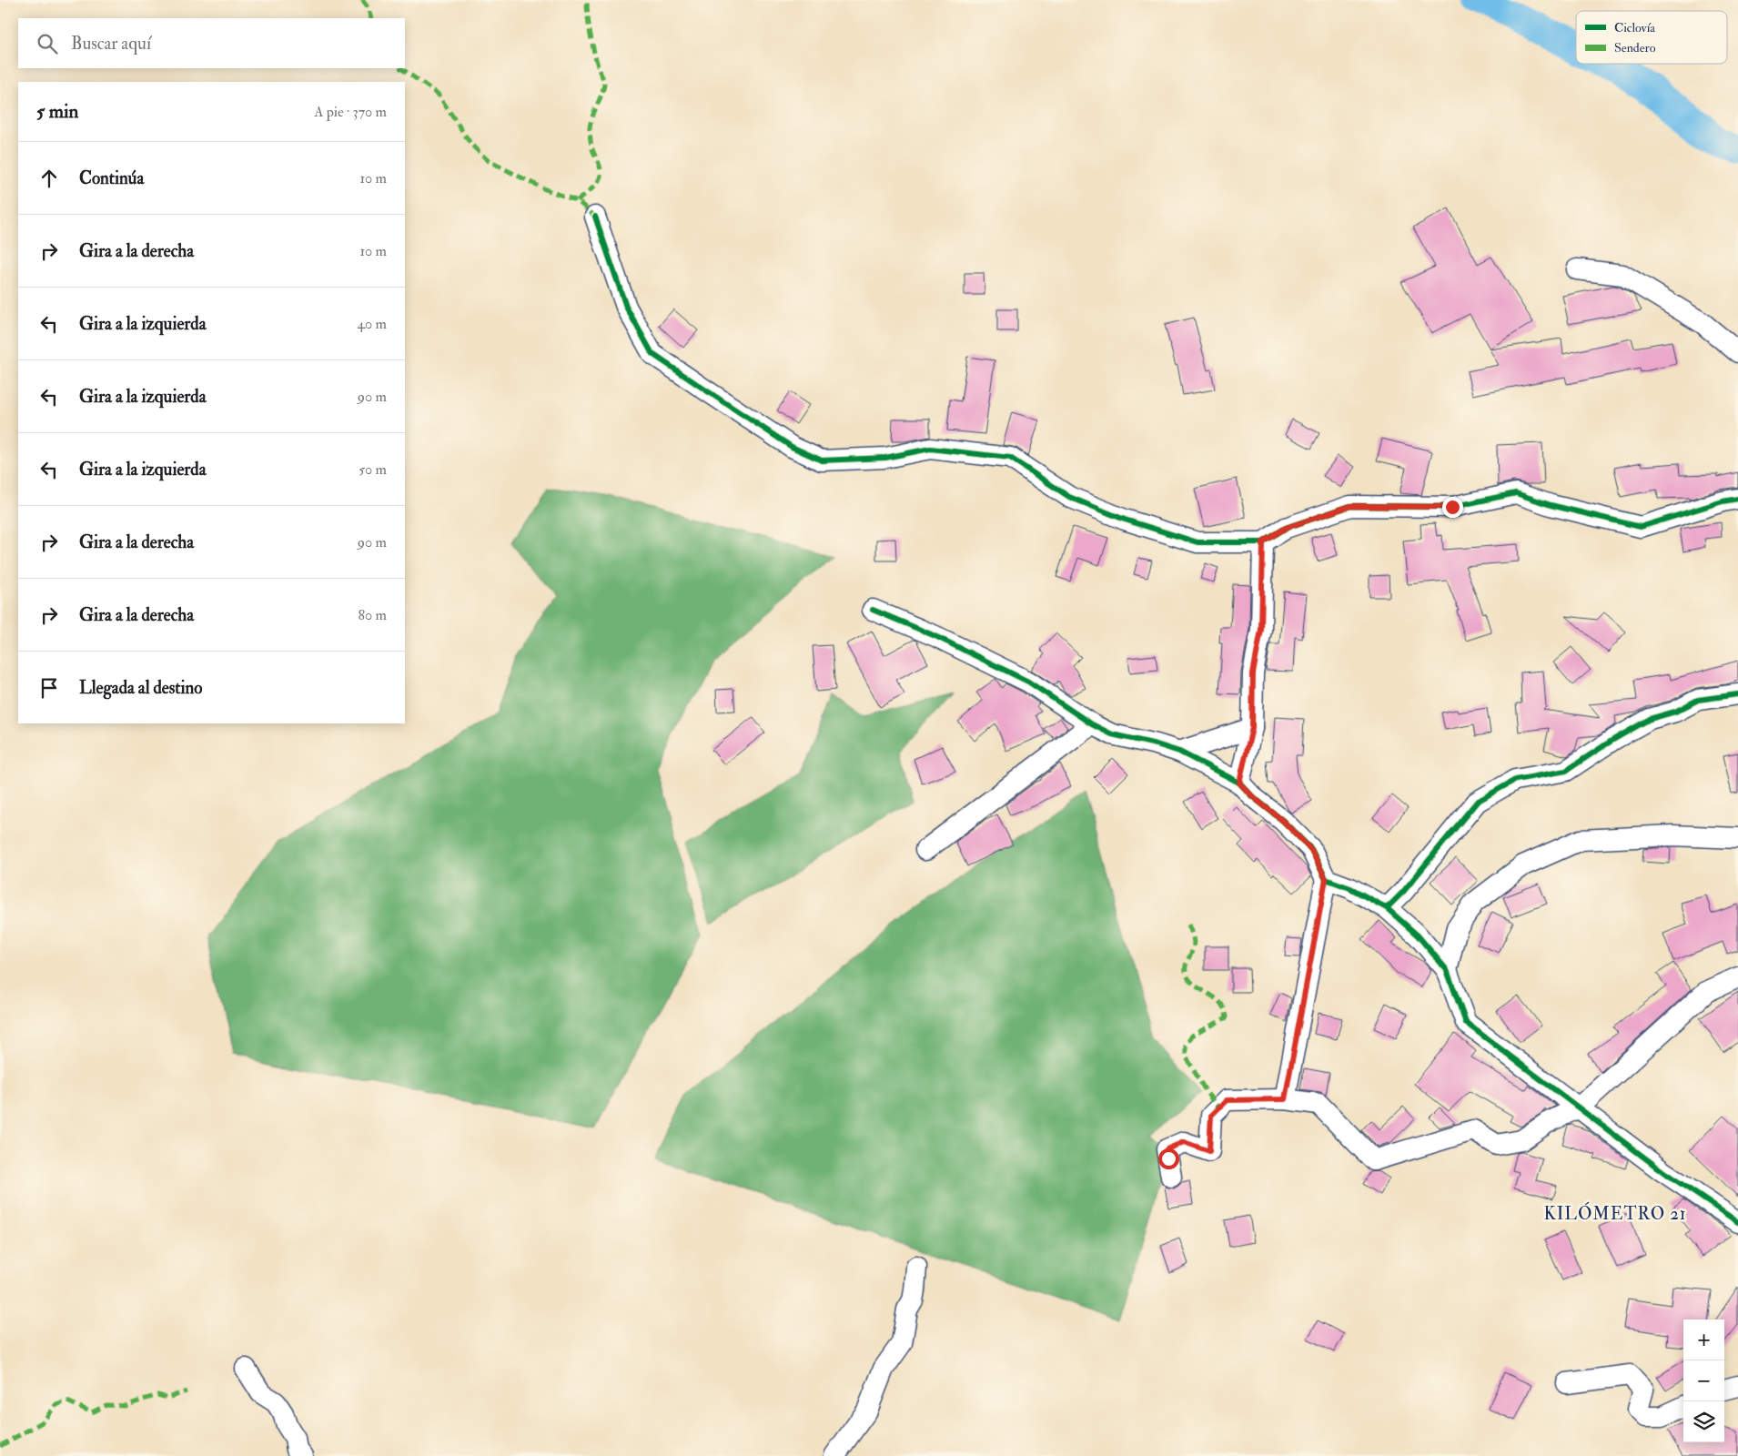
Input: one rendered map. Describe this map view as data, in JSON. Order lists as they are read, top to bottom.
{
  "districts": ["KILÓMETRO 21"],
  "legend": ["Ciclovía", "Sendero"],
  "page": {
    "search": "Buscar aquí",
    "heading": ["5 min", "A pie · 370 m"],
    "list": [
      ["Continúa", "10 m"],
      ["Gira a la derecha", "10 m"],
      ["Gira a la izquierda", "40 m"],
      ["Gira a la izquierda", "90 m"],
      ["Gira a la izquierda", "50 m"],
      ["Gira a la derecha", "90 m"],
      ["Gira a la derecha", "80 m"],
      "Llegada al destino"
    ],
    "map_buttons": ["+", "−"]
  }
}
